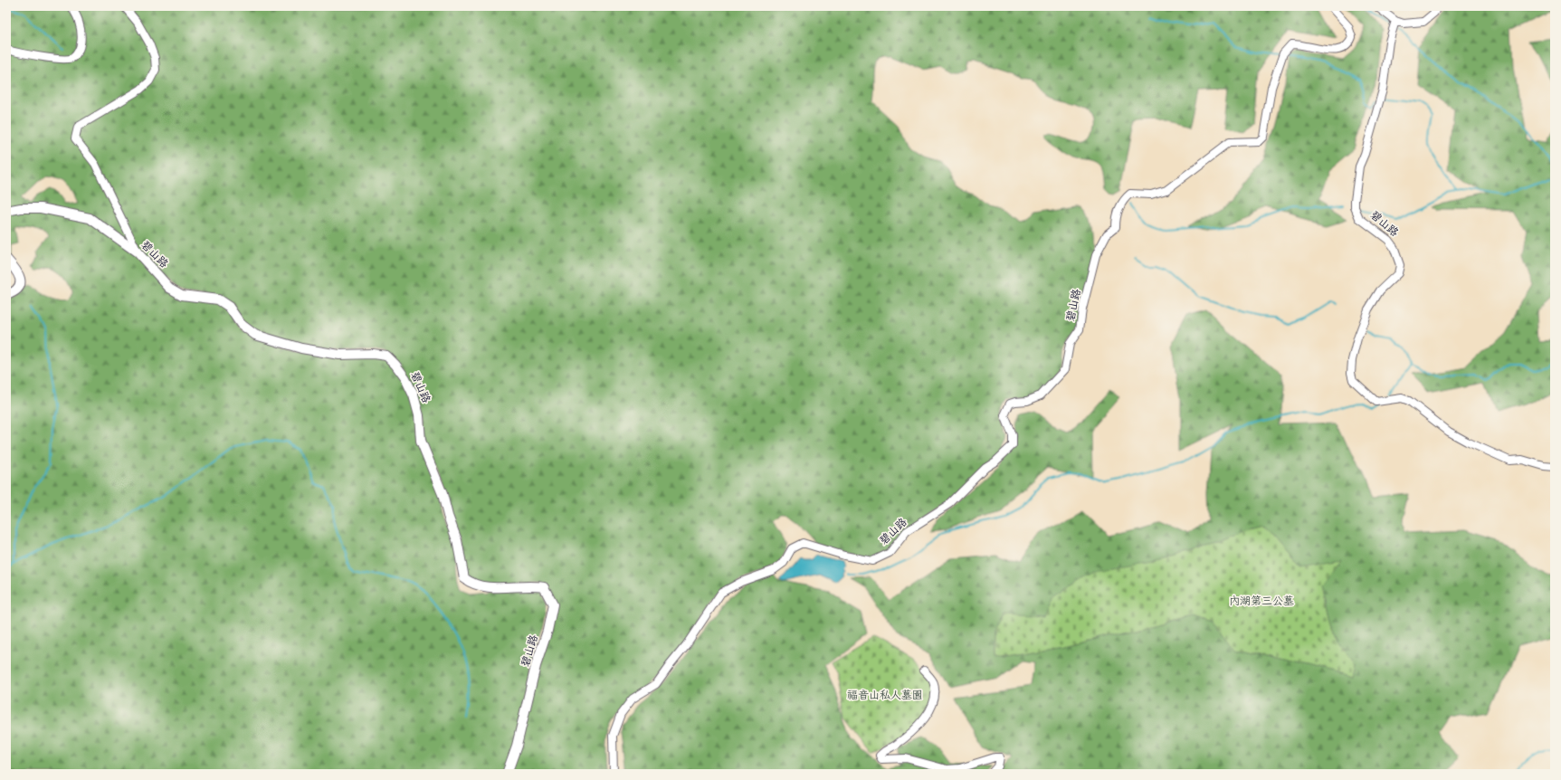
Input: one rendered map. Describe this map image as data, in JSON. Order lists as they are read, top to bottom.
{
  "streets": {
    "street": ["碧山路"]
  },
  "parks": ["內湖第三公墓", "福音山私人墓園"]
}
